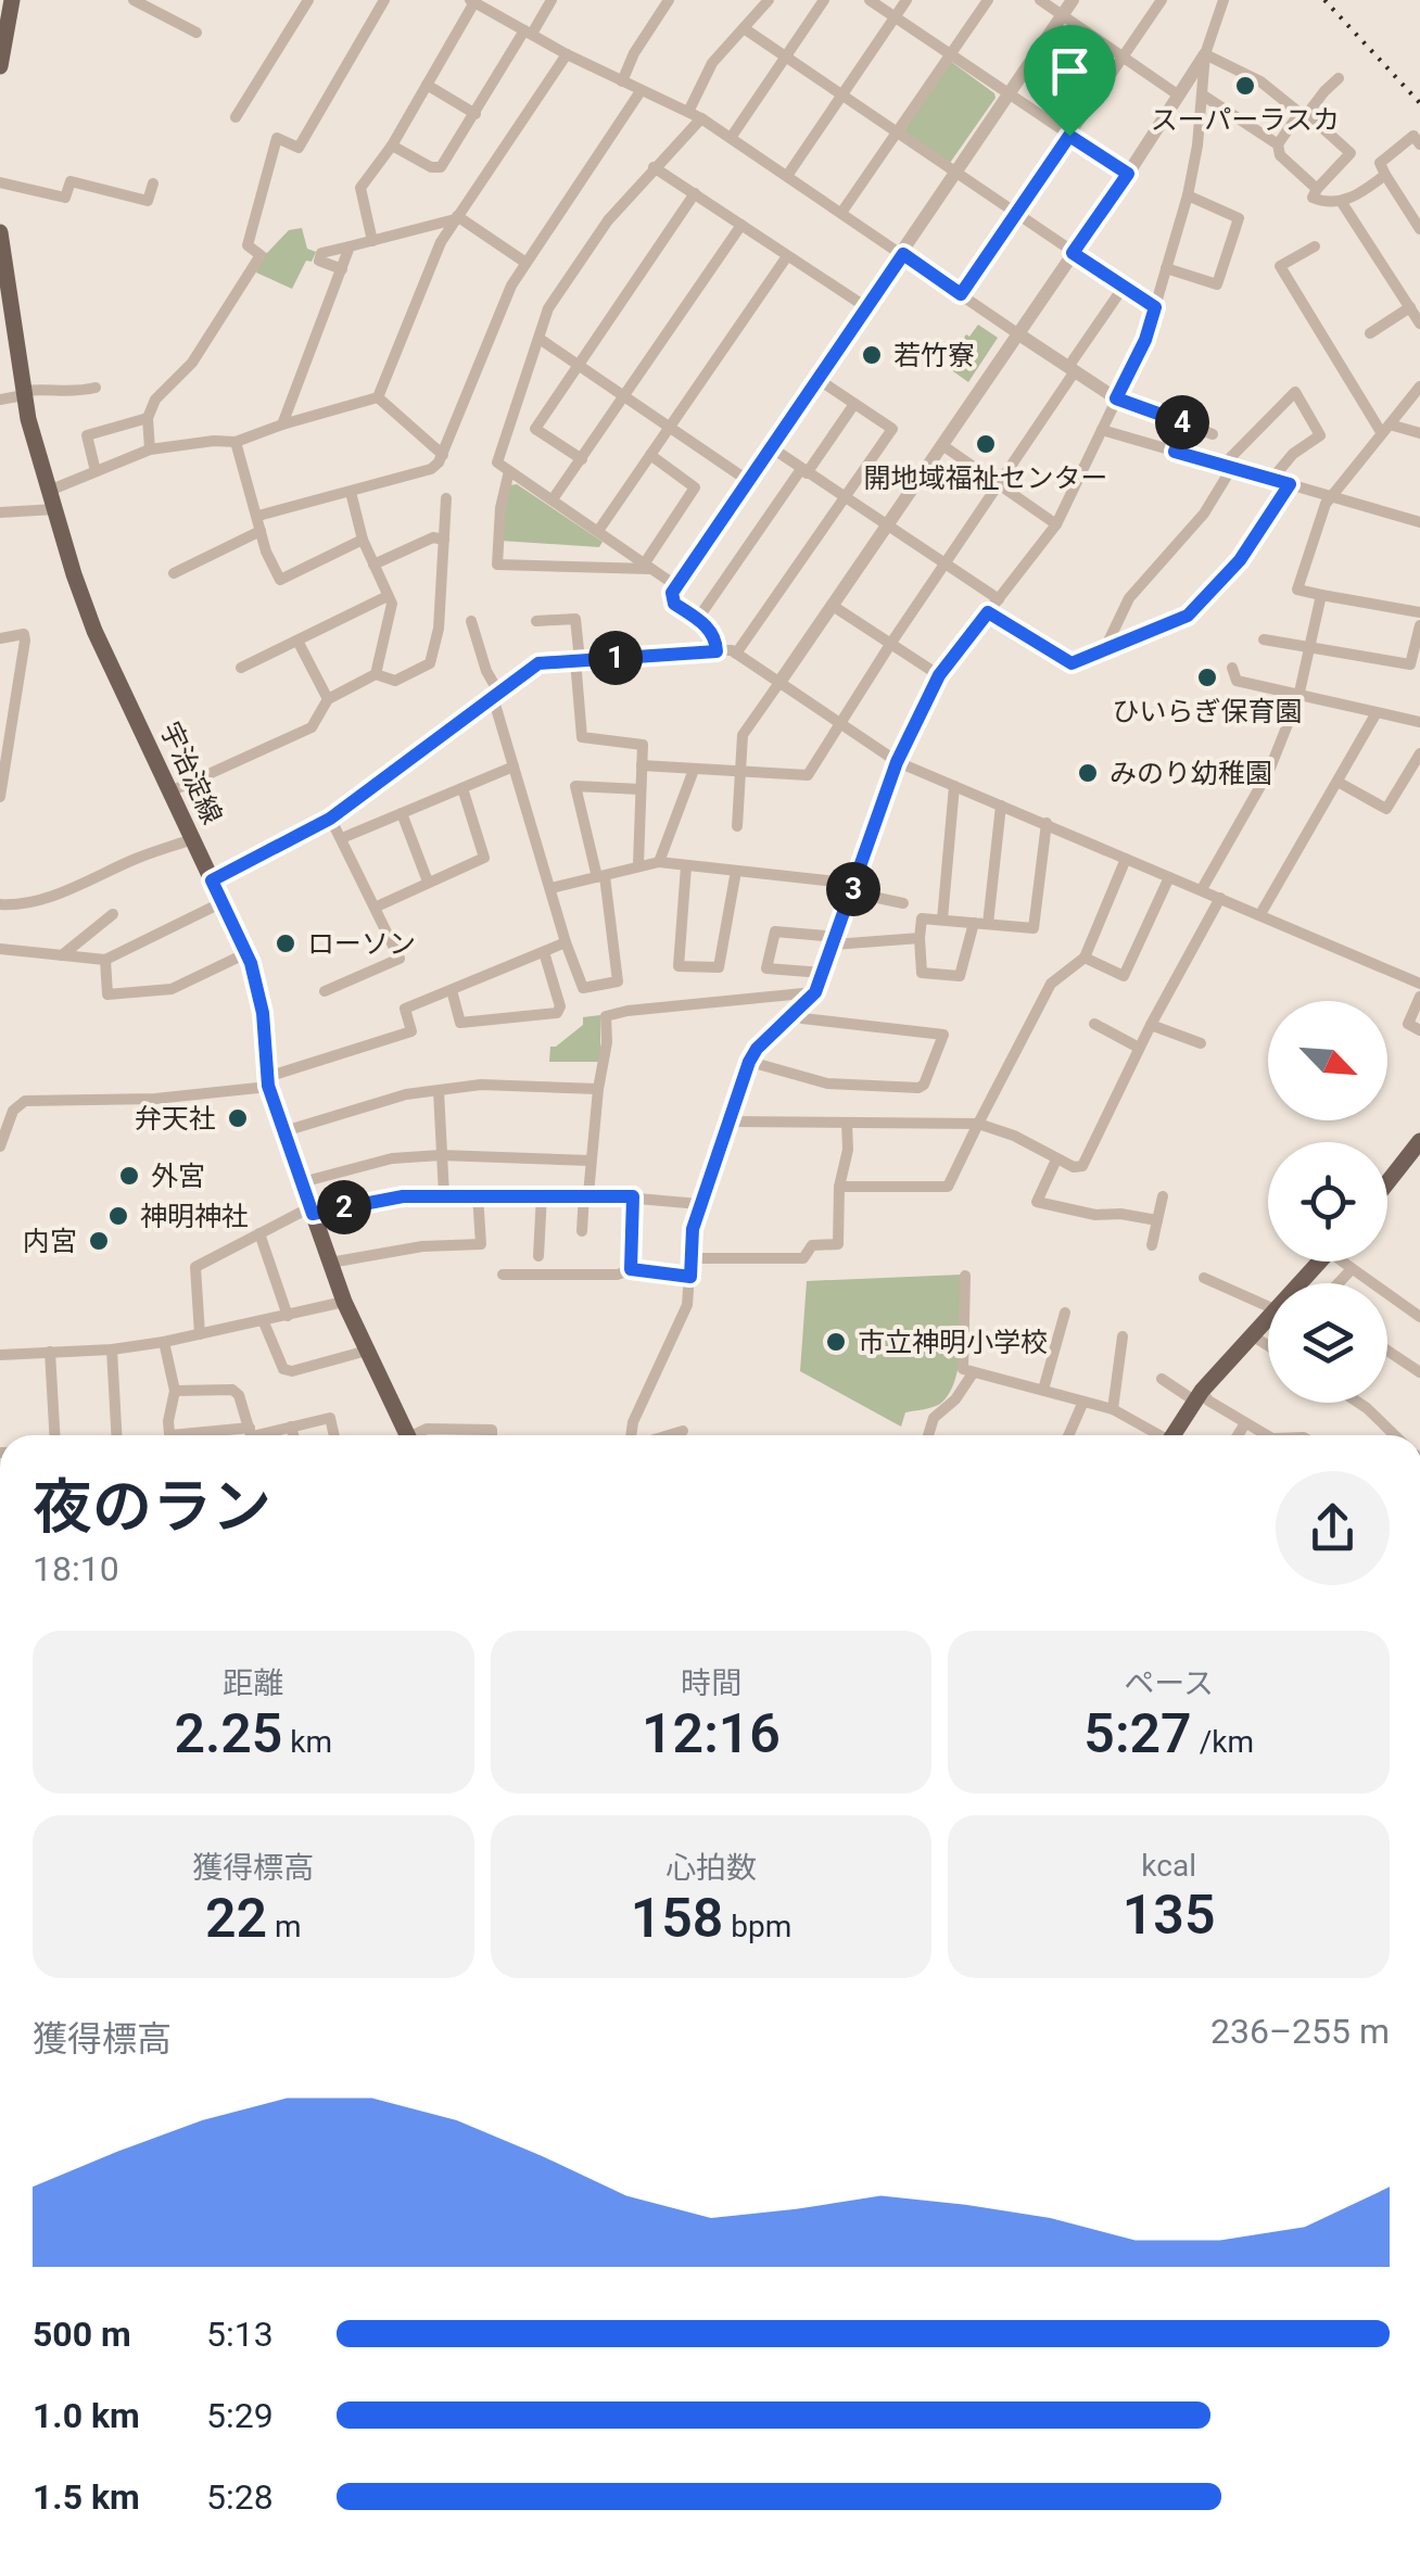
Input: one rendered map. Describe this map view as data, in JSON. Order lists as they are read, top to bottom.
{
  "streets": {
    "main road": ["宇治淀線"]
  },
  "places": [
    "スーパーラスカ",
    "若竹寮",
    "開地域福祉センター",
    "ひいらぎ保育園",
    "みのり幼稚園",
    "ローソン",
    "弁天社",
    "外宮",
    "神明神社",
    "内宮",
    "市立神明小学校"
  ],
  "north": "bottom right",
  "page": {
    "pins": [
      "4",
      "1",
      "3",
      "2"
    ],
    "heading": ["夜のラン", "18:10"],
    "stats": [
      ["距離", "2.25 km"],
      ["時間", "12:16"],
      ["ペース", "5:27 /km"],
      ["獲得標高", "22 m"],
      ["心拍数", "158 bpm"],
      ["kcal", "135"]
    ],
    "chart": ["獲得標高", "236–255 m"],
    "list": [
      {
        "name": "500 m",
        "note": "5:13"
      },
      {
        "name": "1.0 km",
        "note": "5:29"
      },
      {
        "name": "1.5 km",
        "note": "5:28"
      }
    ]
  }
}
